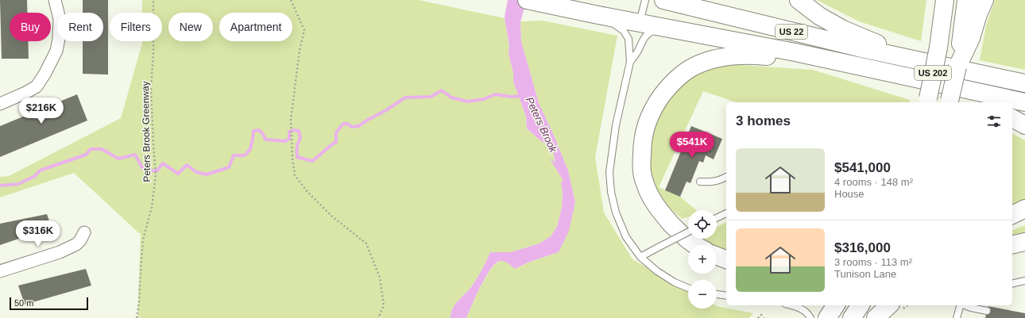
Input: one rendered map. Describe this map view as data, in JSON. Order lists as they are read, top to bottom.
{
  "streets": {
    "highway": ["US 22", "US 202"],
    "path": ["Peters Brook Greenway"]
  },
  "water": ["Peters Brook"],
  "scale_bar": "50 m",
  "page": {
    "chip": [
      "Buy",
      "Rent",
      "Filters",
      "New",
      "Apartment"
    ],
    "price": ["$216K", "$541K", "$316K"],
    "heading": "3 homes",
    "list": [
      {
        "name": "$541,000",
        "note": "4 rooms · 148 m² · House"
      },
      {
        "name": "$316,000",
        "note": "3 rooms · 113 m² · Tunison Lane"
      }
    ],
    "map_buttons": ["+", "−"],
    "scale": "50 m"
  }
}
